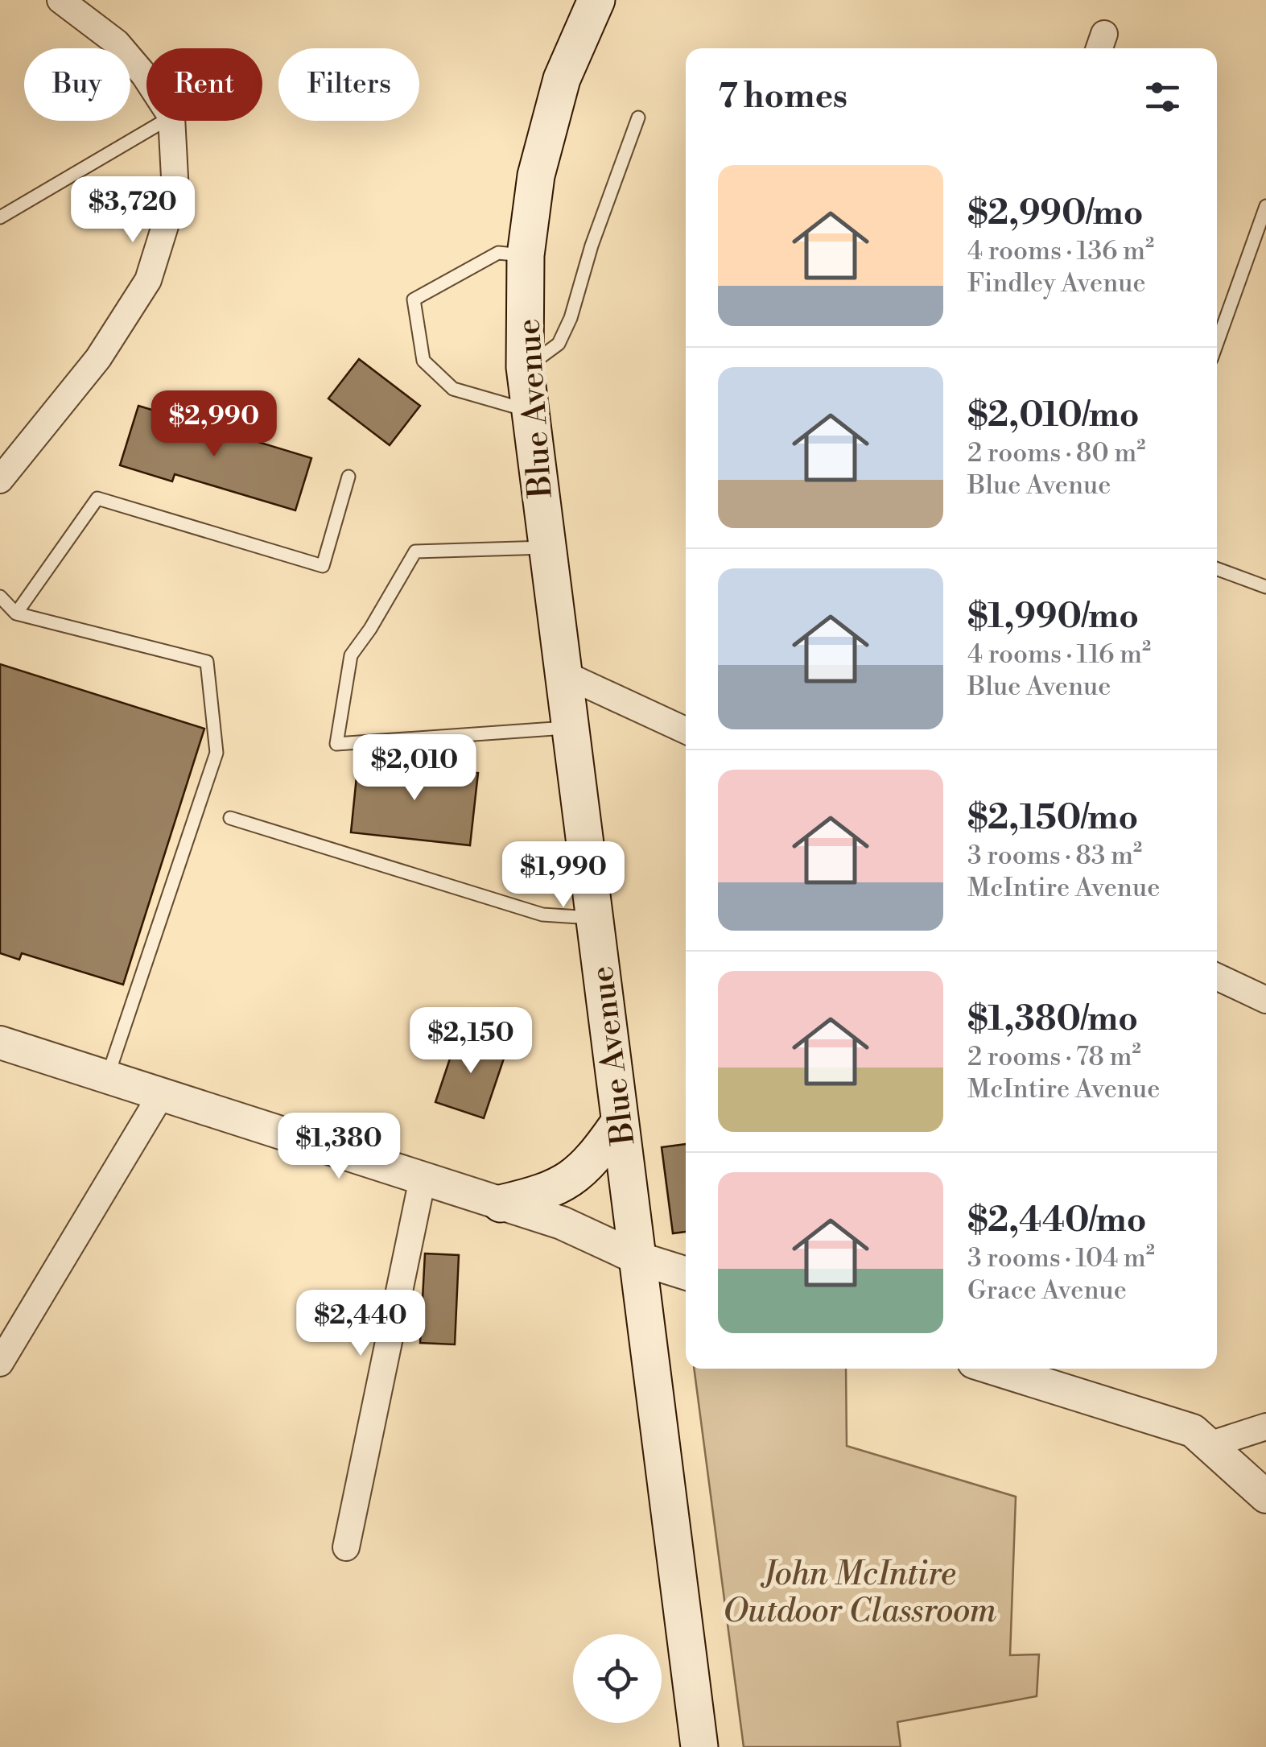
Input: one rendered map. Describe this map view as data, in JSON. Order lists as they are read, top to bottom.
{
  "streets": {
    "main road": ["Blue Avenue"]
  },
  "parks": ["John McIntire Outdoor Classroom"],
  "page": {
    "chip": ["Buy", "Rent", "Filters"],
    "heading": "7 homes",
    "list": [
      {
        "name": "$2,990/mo",
        "note": "4 rooms · 136 m² · Findley Avenue"
      },
      {
        "name": "$2,010/mo",
        "note": "2 rooms · 80 m² · Blue Avenue"
      },
      {
        "name": "$1,990/mo",
        "note": "4 rooms · 116 m² · Blue Avenue"
      },
      {
        "name": "$2,150/mo",
        "note": "3 rooms · 83 m² · McIntire Avenue"
      },
      {
        "name": "$1,380/mo",
        "note": "2 rooms · 78 m² · McIntire Avenue"
      },
      {
        "name": "$2,440/mo",
        "note": "3 rooms · 104 m² · Grace Avenue"
      }
    ],
    "price": [
      "$3,720",
      "$2,990",
      "$2,010",
      "$1,990",
      "$2,150",
      "$1,380",
      "$2,440"
    ]
  }
}
